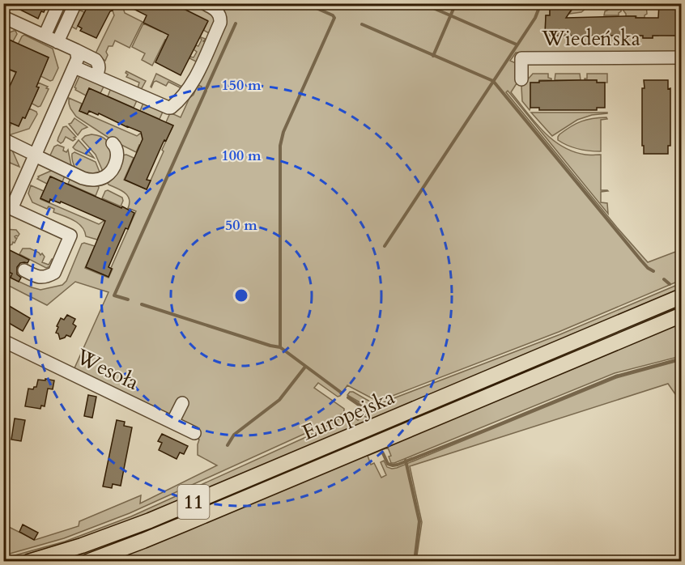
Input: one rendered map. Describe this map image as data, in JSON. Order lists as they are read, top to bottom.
{
  "streets": {
    "main road": ["Europejska", "11"],
    "street": ["Wiedeńska", "Wesoła"]
  },
  "rings": ["150 m", "100 m", "50 m"]
}
